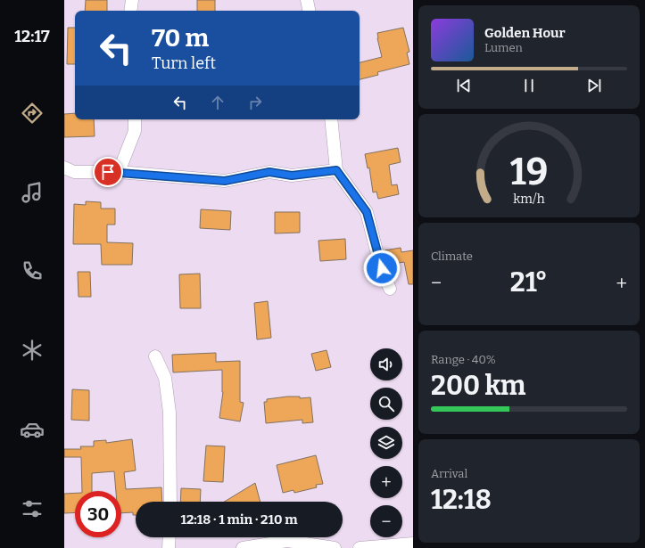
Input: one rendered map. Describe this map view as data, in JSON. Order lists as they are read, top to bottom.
{
  "page": {
    "tabs": "12:17",
    "turn": ["70 m", "Turn left"],
    "song": ["Golden Hour", "Lumen"],
    "tile": [
      "Climate",
      ["Range · 40%", "200 km"],
      ["Arrival", "12:18"]
    ],
    "heat": ["−", "21°", "+"],
    "map_buttons": ["+", "−"],
    "limit": "30",
    "trip": "12:18 · 1 min · 210 m",
    "gauge": ["19", "km/h"]
  }
}
